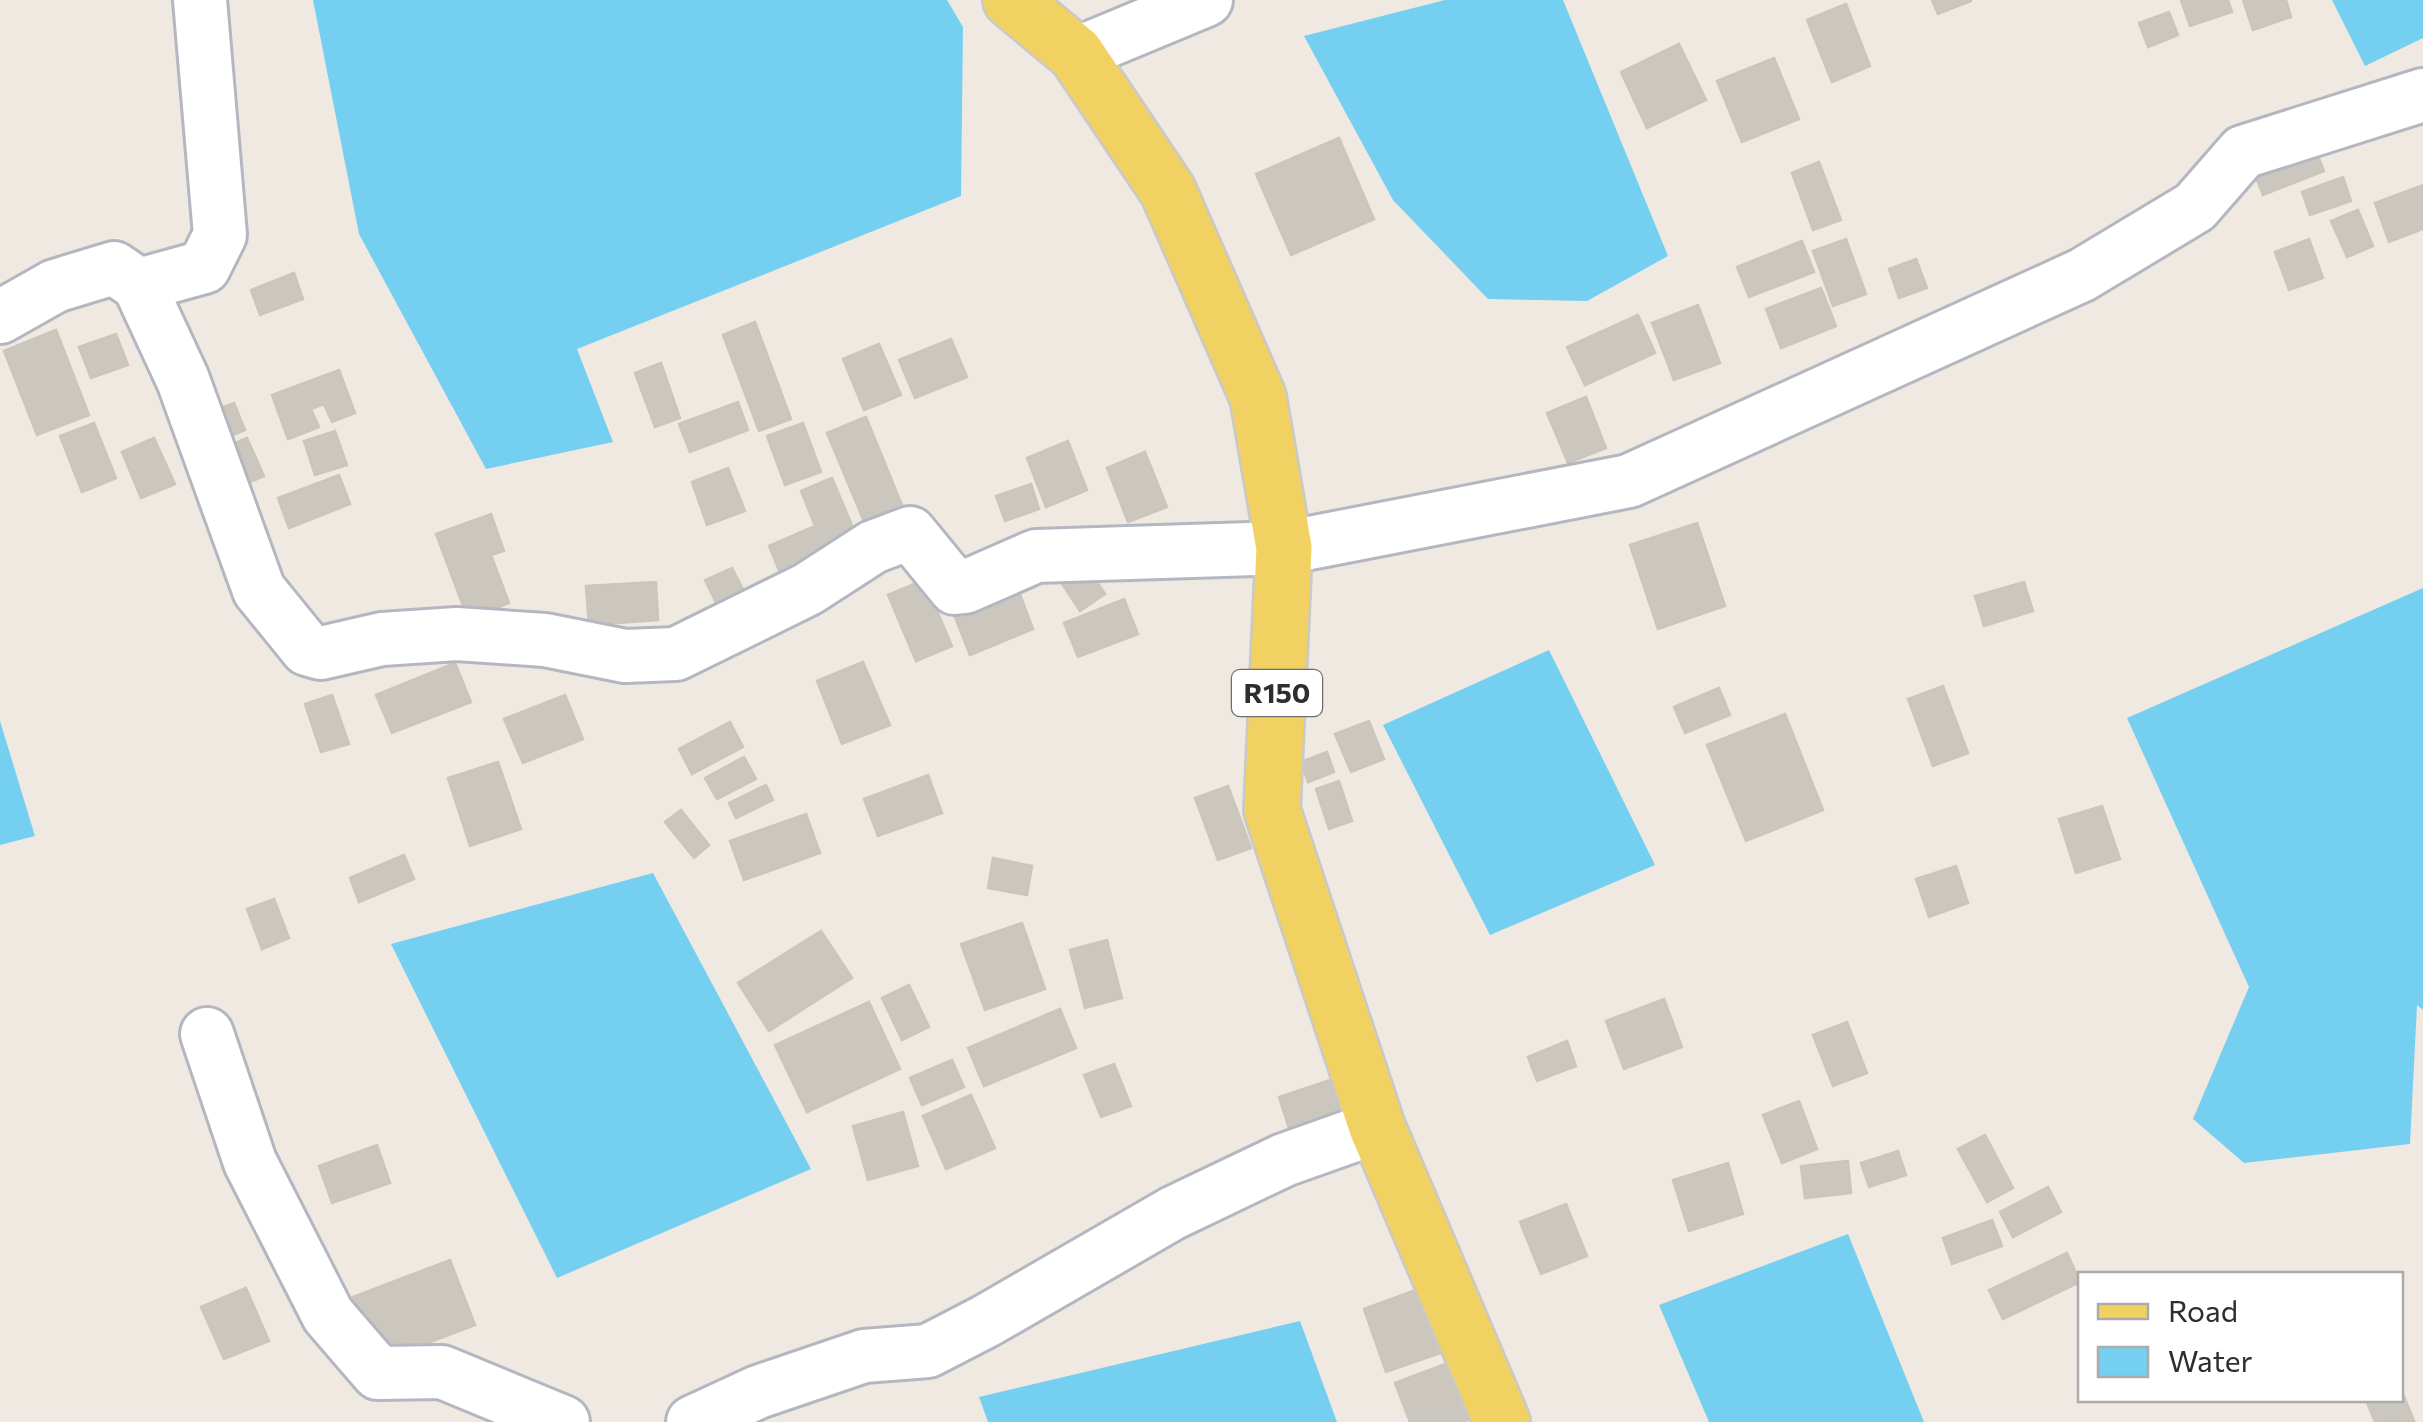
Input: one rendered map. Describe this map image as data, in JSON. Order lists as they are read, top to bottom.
{
  "streets": {
    "main road": ["R150"]
  },
  "legend": ["Road", "Water"]
}
